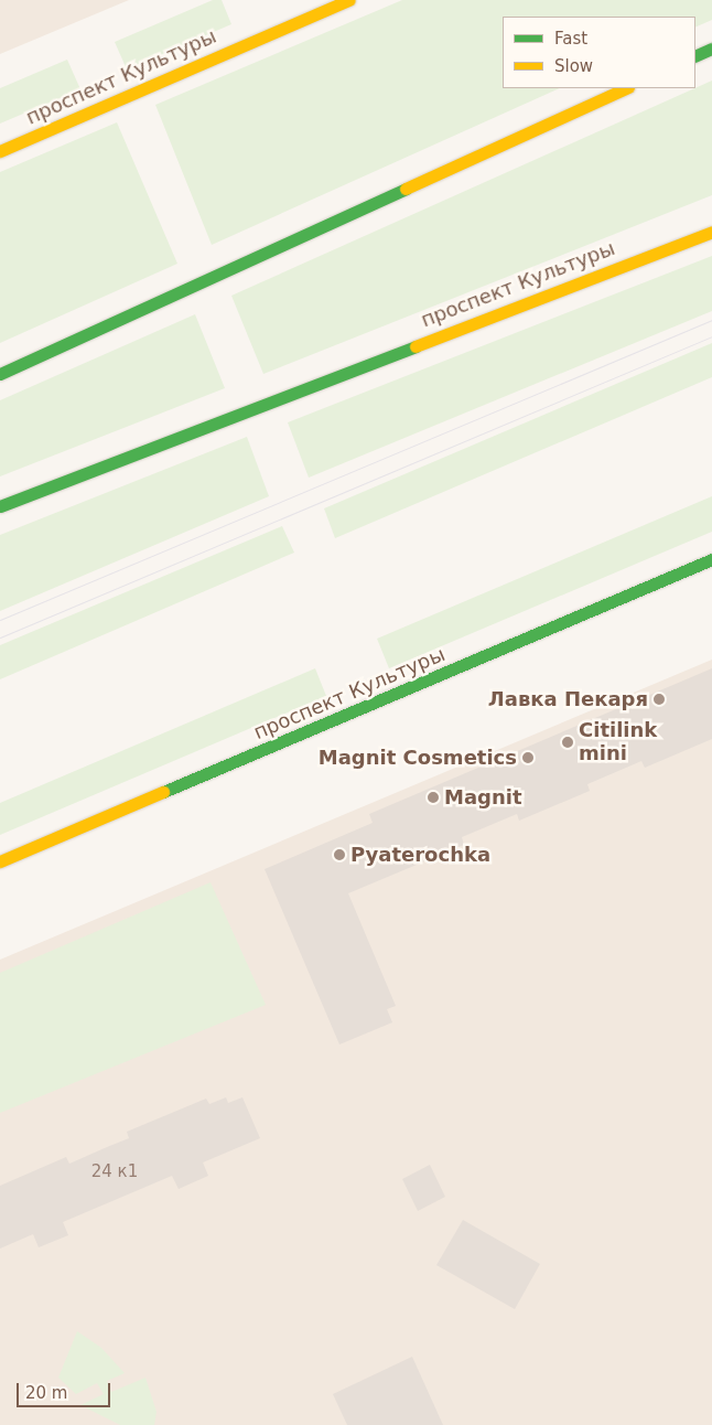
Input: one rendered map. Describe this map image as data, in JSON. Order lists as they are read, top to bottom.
{
  "streets": {
    "main road": ["проспект Культуры"]
  },
  "places": [
    "Лавка Пекаря",
    "Citilink mini",
    "Magnit Cosmetics",
    "Magnit",
    "Pyaterochka"
  ],
  "house_numbers": ["24 к1"],
  "legend": ["Fast", "Slow"],
  "scale_bar": "20 m"
}
